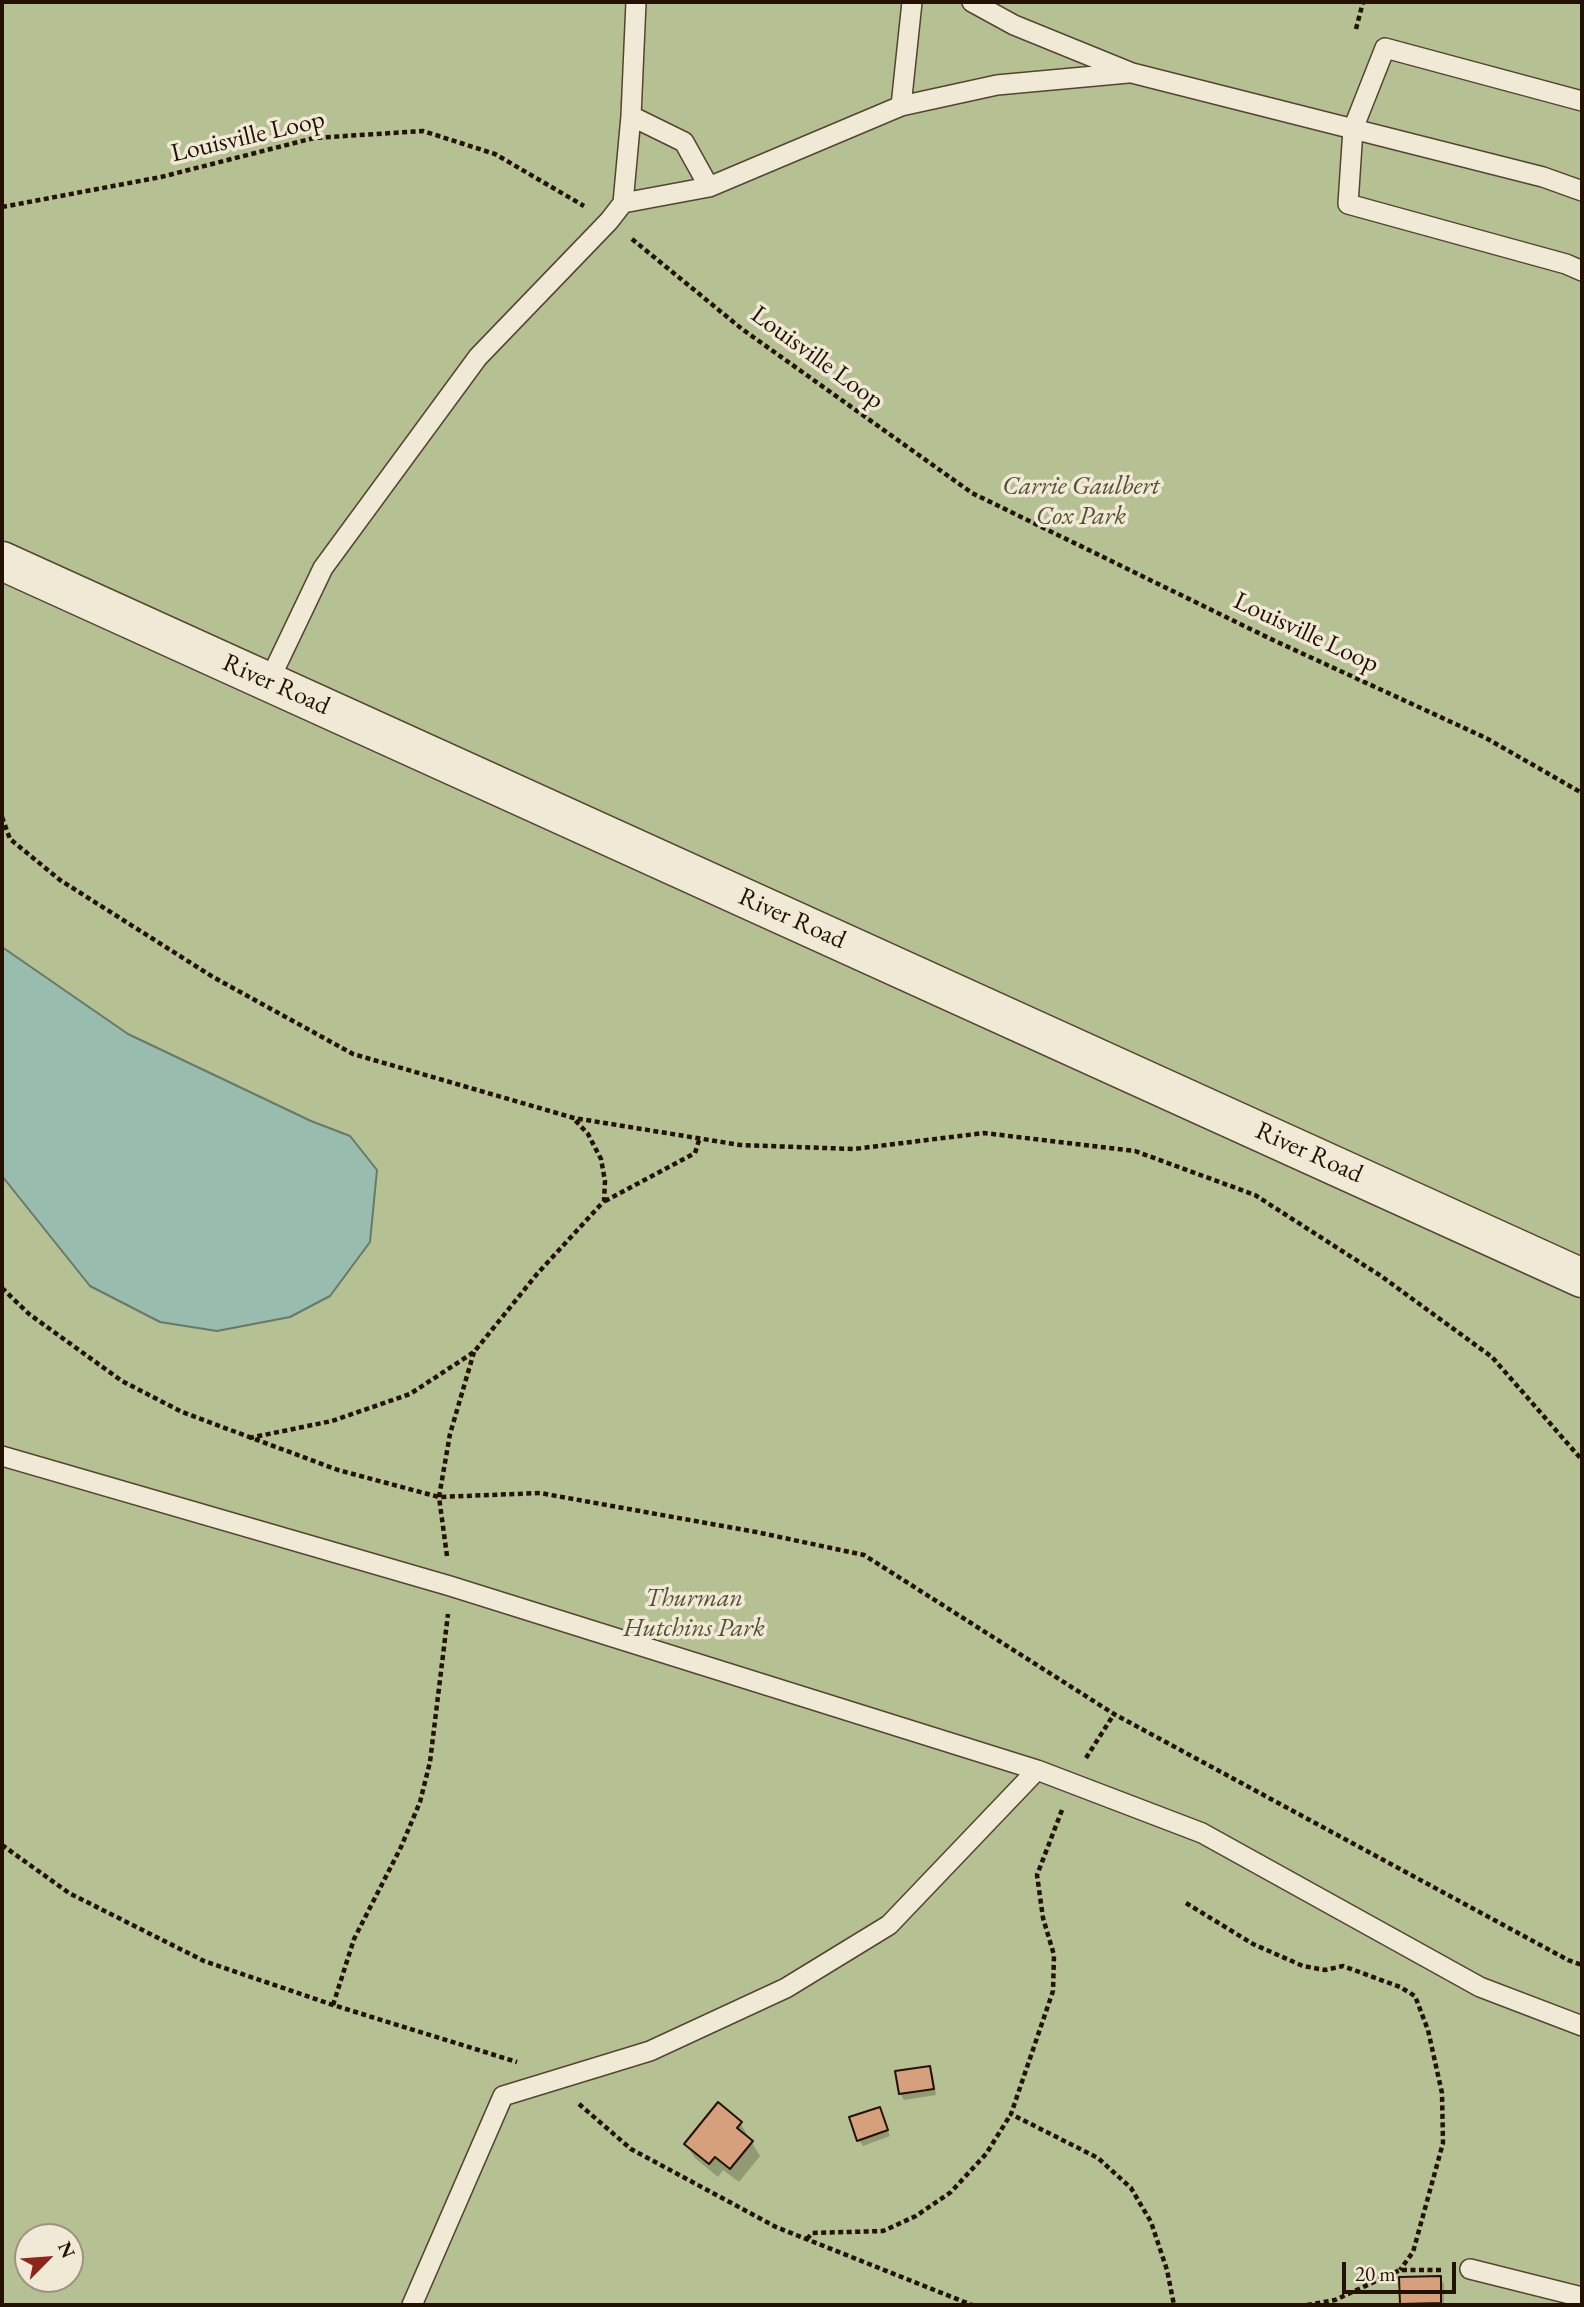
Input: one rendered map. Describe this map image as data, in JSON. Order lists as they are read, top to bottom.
{
  "streets": {
    "street": ["River Road"],
    "path": ["Louisville Loop"]
  },
  "parks": ["Carrie Gaulbert Cox Park", "Thurman Hutchins Park"],
  "scale_bar": "20 m",
  "north": "top right"
}
